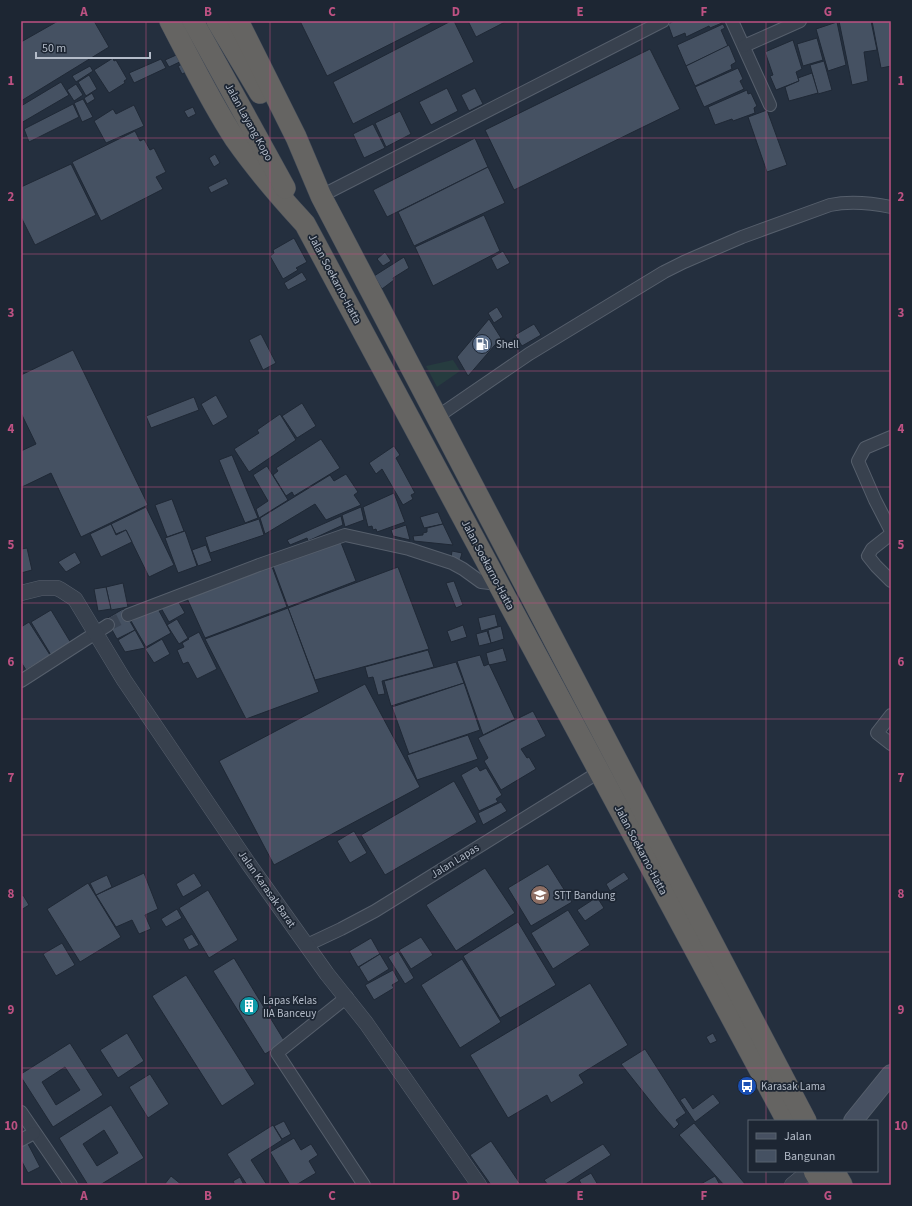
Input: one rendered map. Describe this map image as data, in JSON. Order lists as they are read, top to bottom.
{
  "streets": {
    "highway": ["Jalan Layang Kopo", "Jalan Soekarno-Hatta"],
    "street": ["Jalan Lapas", "Jalan Karasak Barat"]
  },
  "crossings": [
    ["Jalan Layang Kopo", "Jalan Soekarno-Hatta"],
    ["Jalan Soekarno-Hatta", "Jalan Lapas"],
    ["Jalan Lapas", "Jalan Karasak Barat"]
  ],
  "places": {
    "fuel station": ["Shell"],
    "school or university": ["STT Bandung"],
    "building": ["Lapas Kelas IIA Banceuy"],
    "bus stop": ["Karasak Lama"]
  },
  "legend": ["Jalan", "Bangunan"],
  "scale_bar": "50 m",
  "grid": {
    "columns": [
      "A",
      "B",
      "C",
      "D",
      "E",
      "F",
      "G"
    ],
    "rows": [
      "1",
      "2",
      "3",
      "4",
      "5",
      "6",
      "7",
      "8",
      "9",
      "10"
    ]
  }
}
